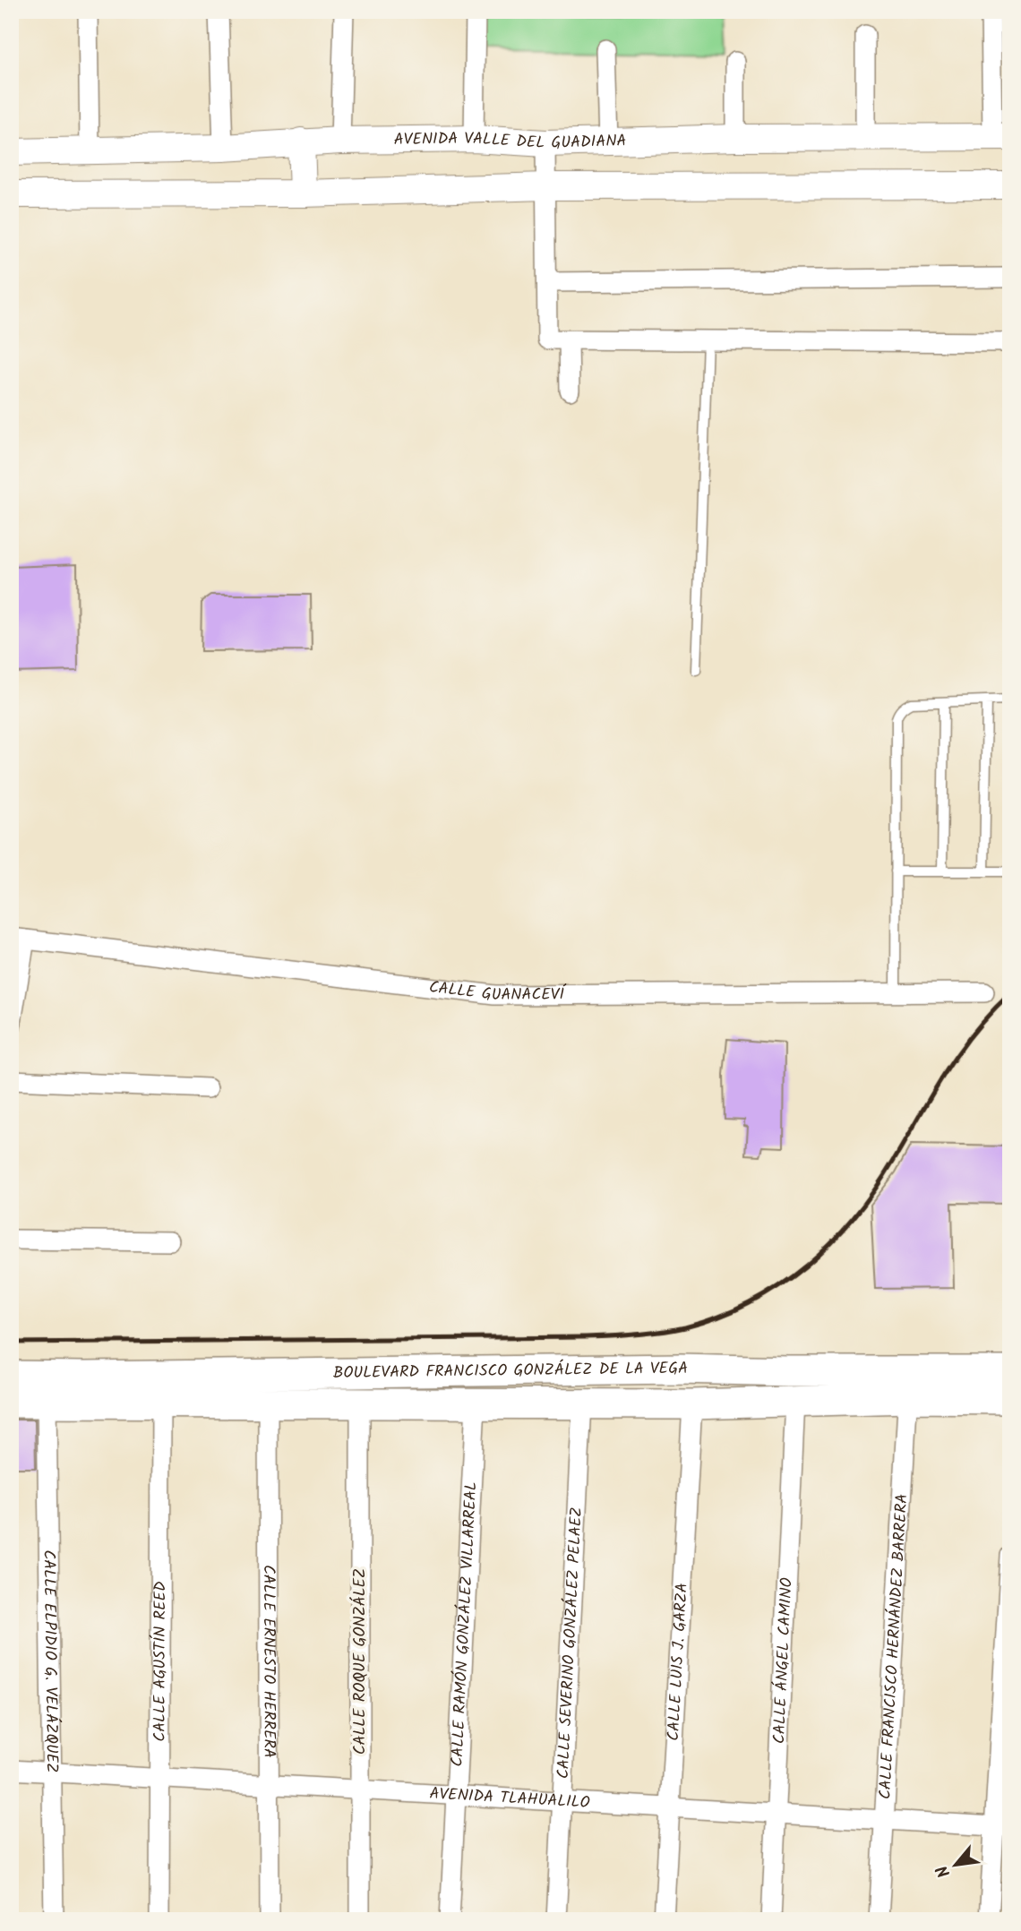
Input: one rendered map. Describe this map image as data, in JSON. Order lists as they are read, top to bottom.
{
  "streets": {
    "main road": ["AVENIDA VALLE DEL GUADIANA", "BOULEVARD FRANCISCO GONZÁLEZ DE LA VEGA"],
    "street": [
      "CALLE GUANACEVÍ",
      "CALLE RAMÓN GONZÁLEZ VILLARREAL",
      "CALLE SEVERINO GONZÁLEZ PELAEZ",
      "CALLE FRANCISCO HERNÁNDEZ BARRERA",
      "CALLE ÁNGEL CAMINO",
      "CALLE ELPIDIO G. VELÁZQUEZ",
      "CALLE AGUSTÍN REED",
      "CALLE ERNESTO HERRERA",
      "CALLE ROQUE GONZÁLEZ",
      "CALLE LUIS J. GARZA",
      "AVENIDA TLAHUALILO"
    ]
  },
  "crossings": [
    ["BOULEVARD FRANCISCO GONZÁLEZ DE LA VEGA", "CALLE RAMÓN GONZÁLEZ VILLARREAL"],
    ["BOULEVARD FRANCISCO GONZÁLEZ DE LA VEGA", "CALLE SEVERINO GONZÁLEZ PELAEZ"],
    ["BOULEVARD FRANCISCO GONZÁLEZ DE LA VEGA", "CALLE FRANCISCO HERNÁNDEZ BARRERA"],
    ["BOULEVARD FRANCISCO GONZÁLEZ DE LA VEGA", "CALLE ÁNGEL CAMINO"],
    ["BOULEVARD FRANCISCO GONZÁLEZ DE LA VEGA", "CALLE ELPIDIO G. VELÁZQUEZ"],
    ["BOULEVARD FRANCISCO GONZÁLEZ DE LA VEGA", "CALLE AGUSTÍN REED"],
    ["BOULEVARD FRANCISCO GONZÁLEZ DE LA VEGA", "CALLE ERNESTO HERRERA"],
    ["BOULEVARD FRANCISCO GONZÁLEZ DE LA VEGA", "CALLE ROQUE GONZÁLEZ"],
    ["BOULEVARD FRANCISCO GONZÁLEZ DE LA VEGA", "CALLE LUIS J. GARZA"],
    ["CALLE RAMÓN GONZÁLEZ VILLARREAL", "AVENIDA TLAHUALILO"],
    ["CALLE SEVERINO GONZÁLEZ PELAEZ", "AVENIDA TLAHUALILO"],
    ["CALLE FRANCISCO HERNÁNDEZ BARRERA", "AVENIDA TLAHUALILO"],
    ["CALLE ÁNGEL CAMINO", "AVENIDA TLAHUALILO"],
    ["CALLE ELPIDIO G. VELÁZQUEZ", "AVENIDA TLAHUALILO"],
    ["CALLE AGUSTÍN REED", "AVENIDA TLAHUALILO"],
    ["CALLE ERNESTO HERRERA", "AVENIDA TLAHUALILO"],
    ["CALLE ROQUE GONZÁLEZ", "AVENIDA TLAHUALILO"],
    ["CALLE LUIS J. GARZA", "AVENIDA TLAHUALILO"]
  ],
  "north": "bottom left"
}
